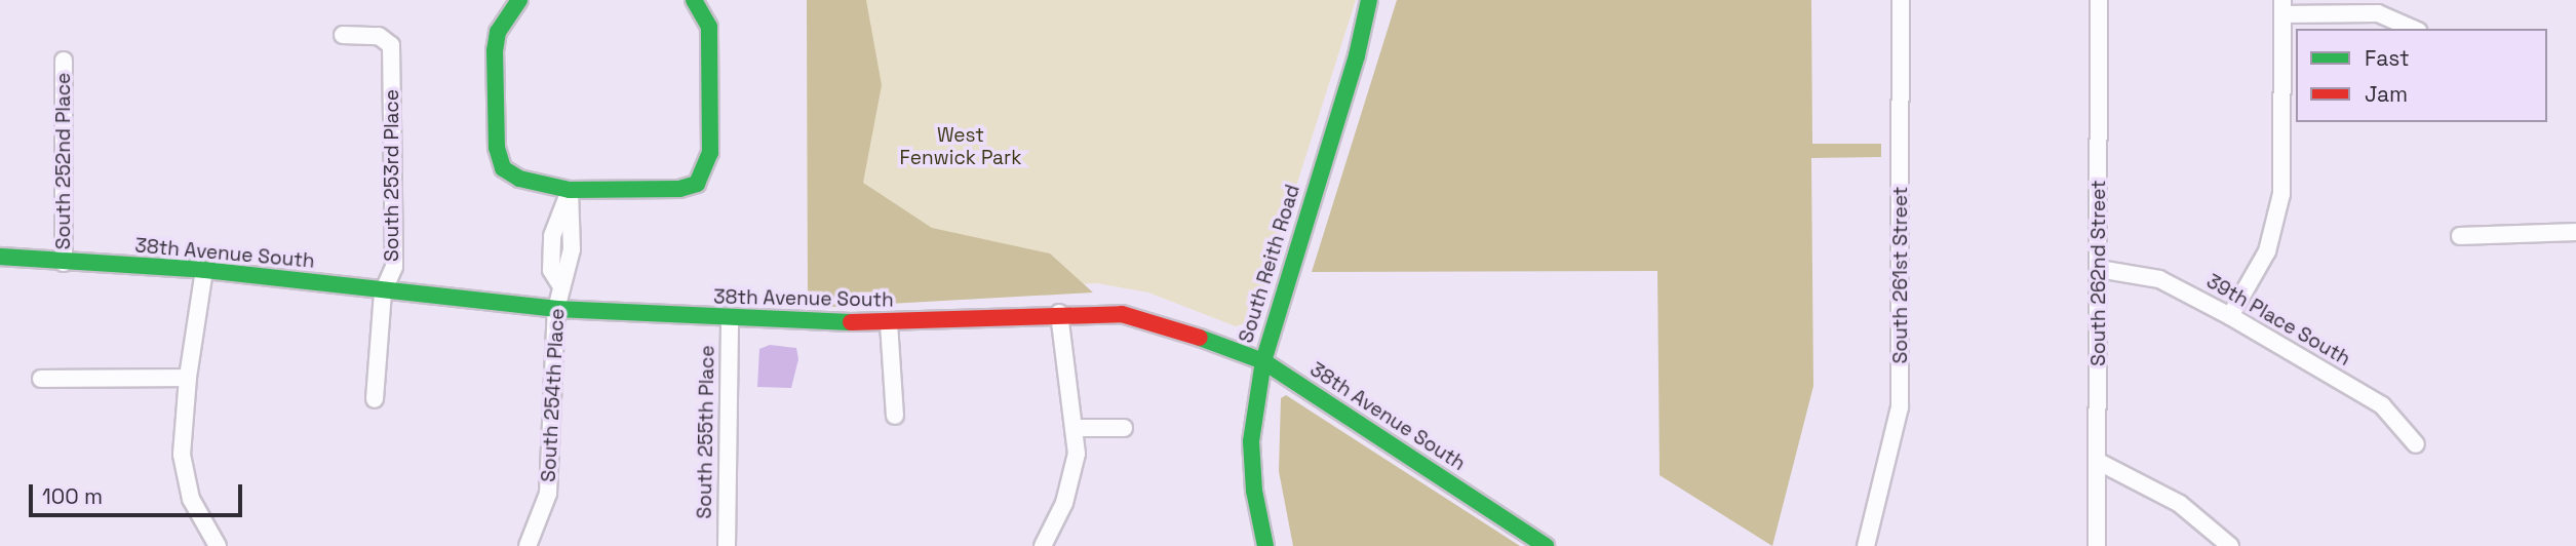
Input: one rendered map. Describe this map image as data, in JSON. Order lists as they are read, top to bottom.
{
  "streets": {
    "street": [
      "South 252nd Place",
      "South 253rd Place",
      "38th Avenue South",
      "South Reith Road",
      "South 262nd Street",
      "South 261st Street",
      "39th Place South",
      "South 254th Place",
      "South 255th Place"
    ]
  },
  "crossings": [
    ["South 252nd Place", "38th Avenue South"],
    ["South 253rd Place", "38th Avenue South"],
    ["38th Avenue South", "South Reith Road"],
    ["38th Avenue South", "South 254th Place"],
    ["38th Avenue South", "South 255th Place"],
    ["South 262nd Street", "39th Place South"]
  ],
  "parks": ["West Fenwick Park"],
  "legend": ["Fast", "Jam"],
  "scale_bar": "100 m"
}
